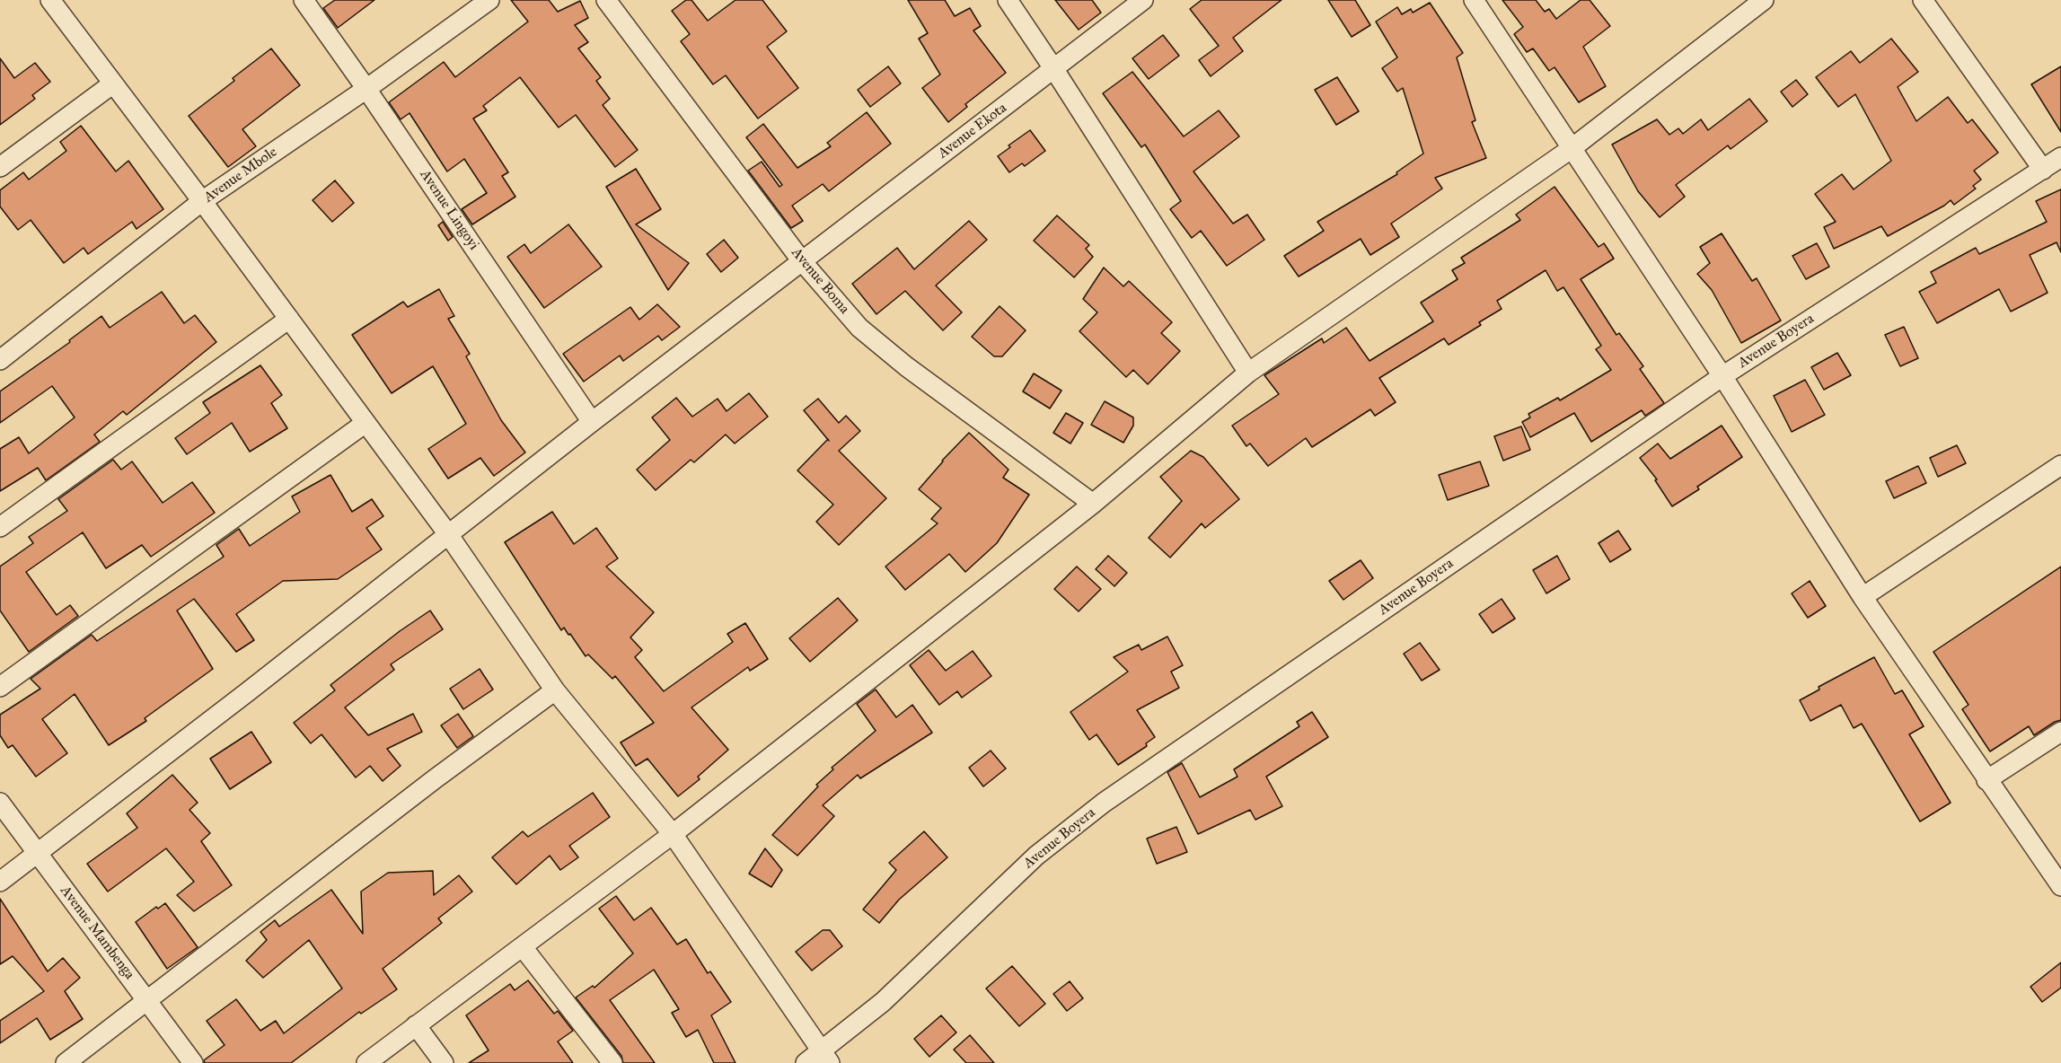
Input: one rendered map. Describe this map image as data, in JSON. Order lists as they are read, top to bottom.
{
  "streets": {
    "street": [
      "Avenue Ekota",
      "Avenue Mbole",
      "Avenue Lingoyi",
      "Avenue Boma",
      "Avenue Boyera",
      "Avenue Mambenga"
    ]
  },
  "crossings": [
    ["Avenue Ekota", "Avenue Lingoyi"],
    ["Avenue Ekota", "Avenue Boma"],
    ["Avenue Ekota", "Avenue Mambenga"],
    ["Avenue Mbole", "Avenue Lingoyi"]
  ]
}
